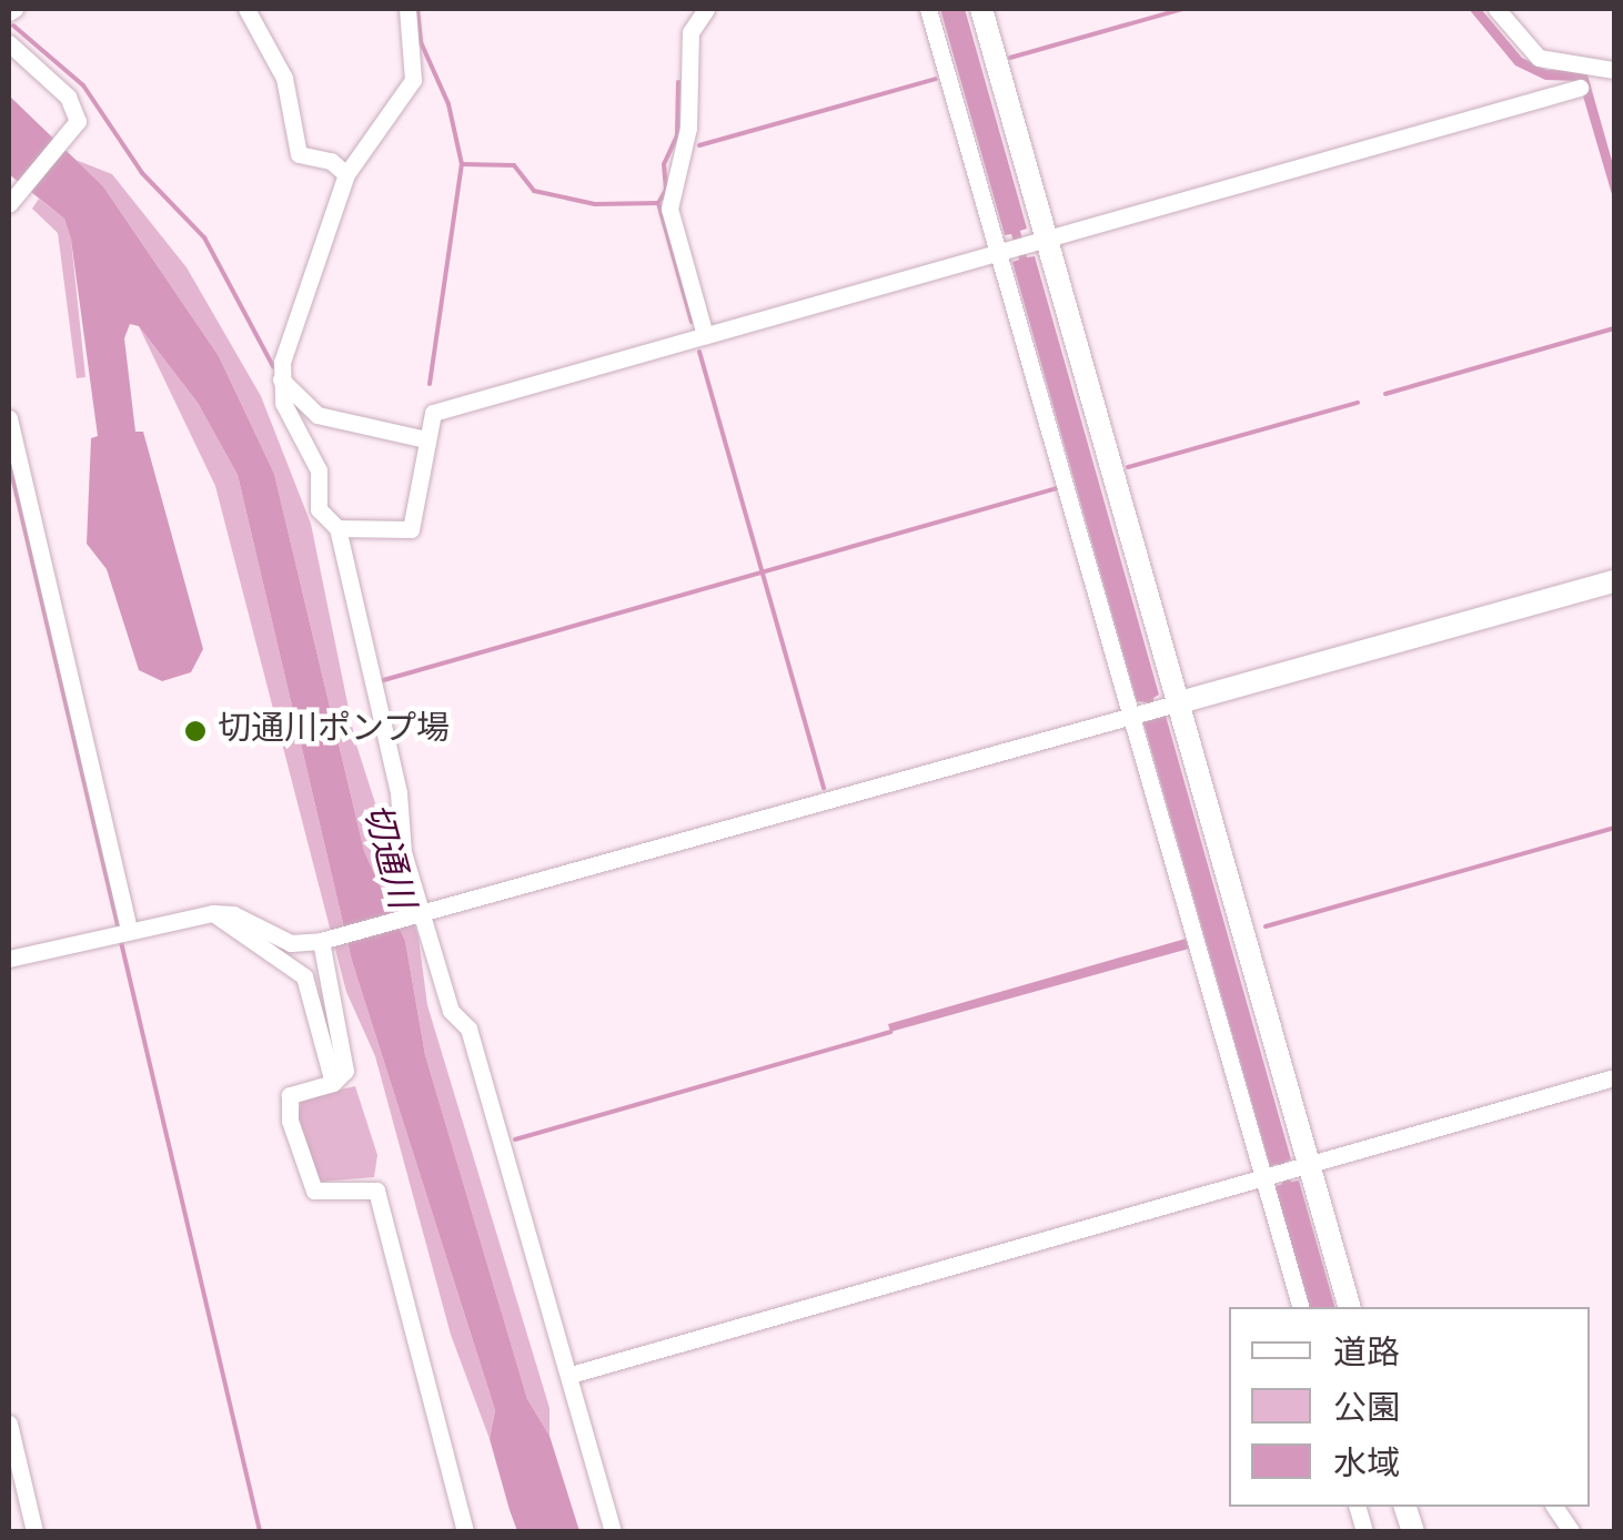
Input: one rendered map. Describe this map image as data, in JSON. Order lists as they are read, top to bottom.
{
  "water": ["切通川"],
  "places": ["切通川ポンプ場"],
  "legend": ["道路", "公園", "水域"]
}
